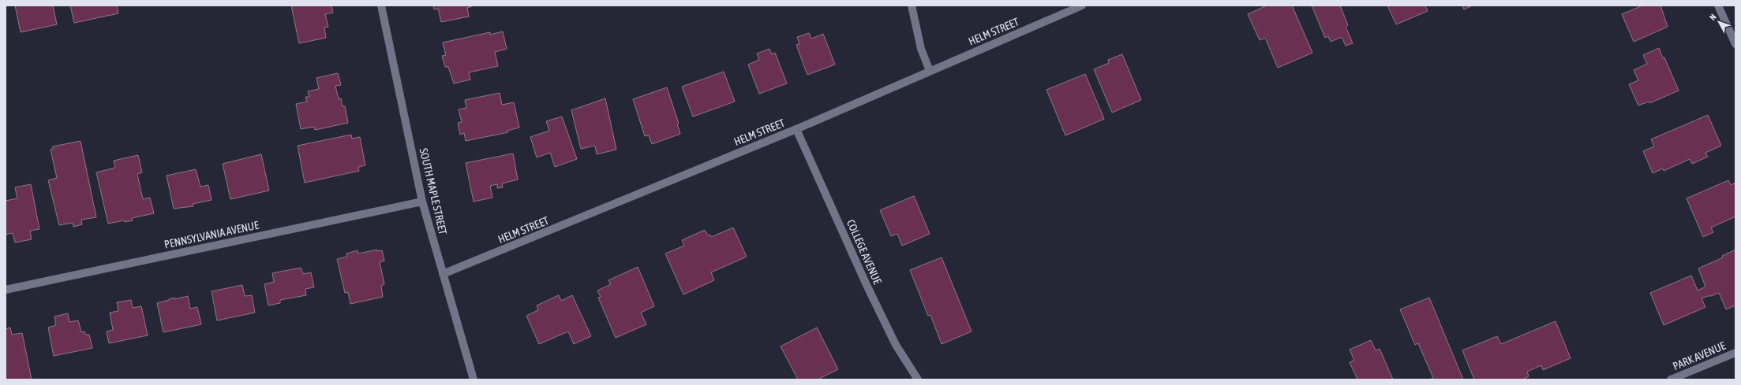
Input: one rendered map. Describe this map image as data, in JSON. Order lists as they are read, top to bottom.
{
  "streets": {
    "street": [
      "HELM STREET",
      "SOUTH MAPLE STREET",
      "PENNSYLVANIA AVENUE",
      "COLLEGE AVENUE",
      "PARK AVENUE"
    ]
  },
  "crossings": [
    ["HELM STREET", "SOUTH MAPLE STREET"],
    ["HELM STREET", "COLLEGE AVENUE"],
    ["SOUTH MAPLE STREET", "PENNSYLVANIA AVENUE"]
  ],
  "north": "top left"
}
